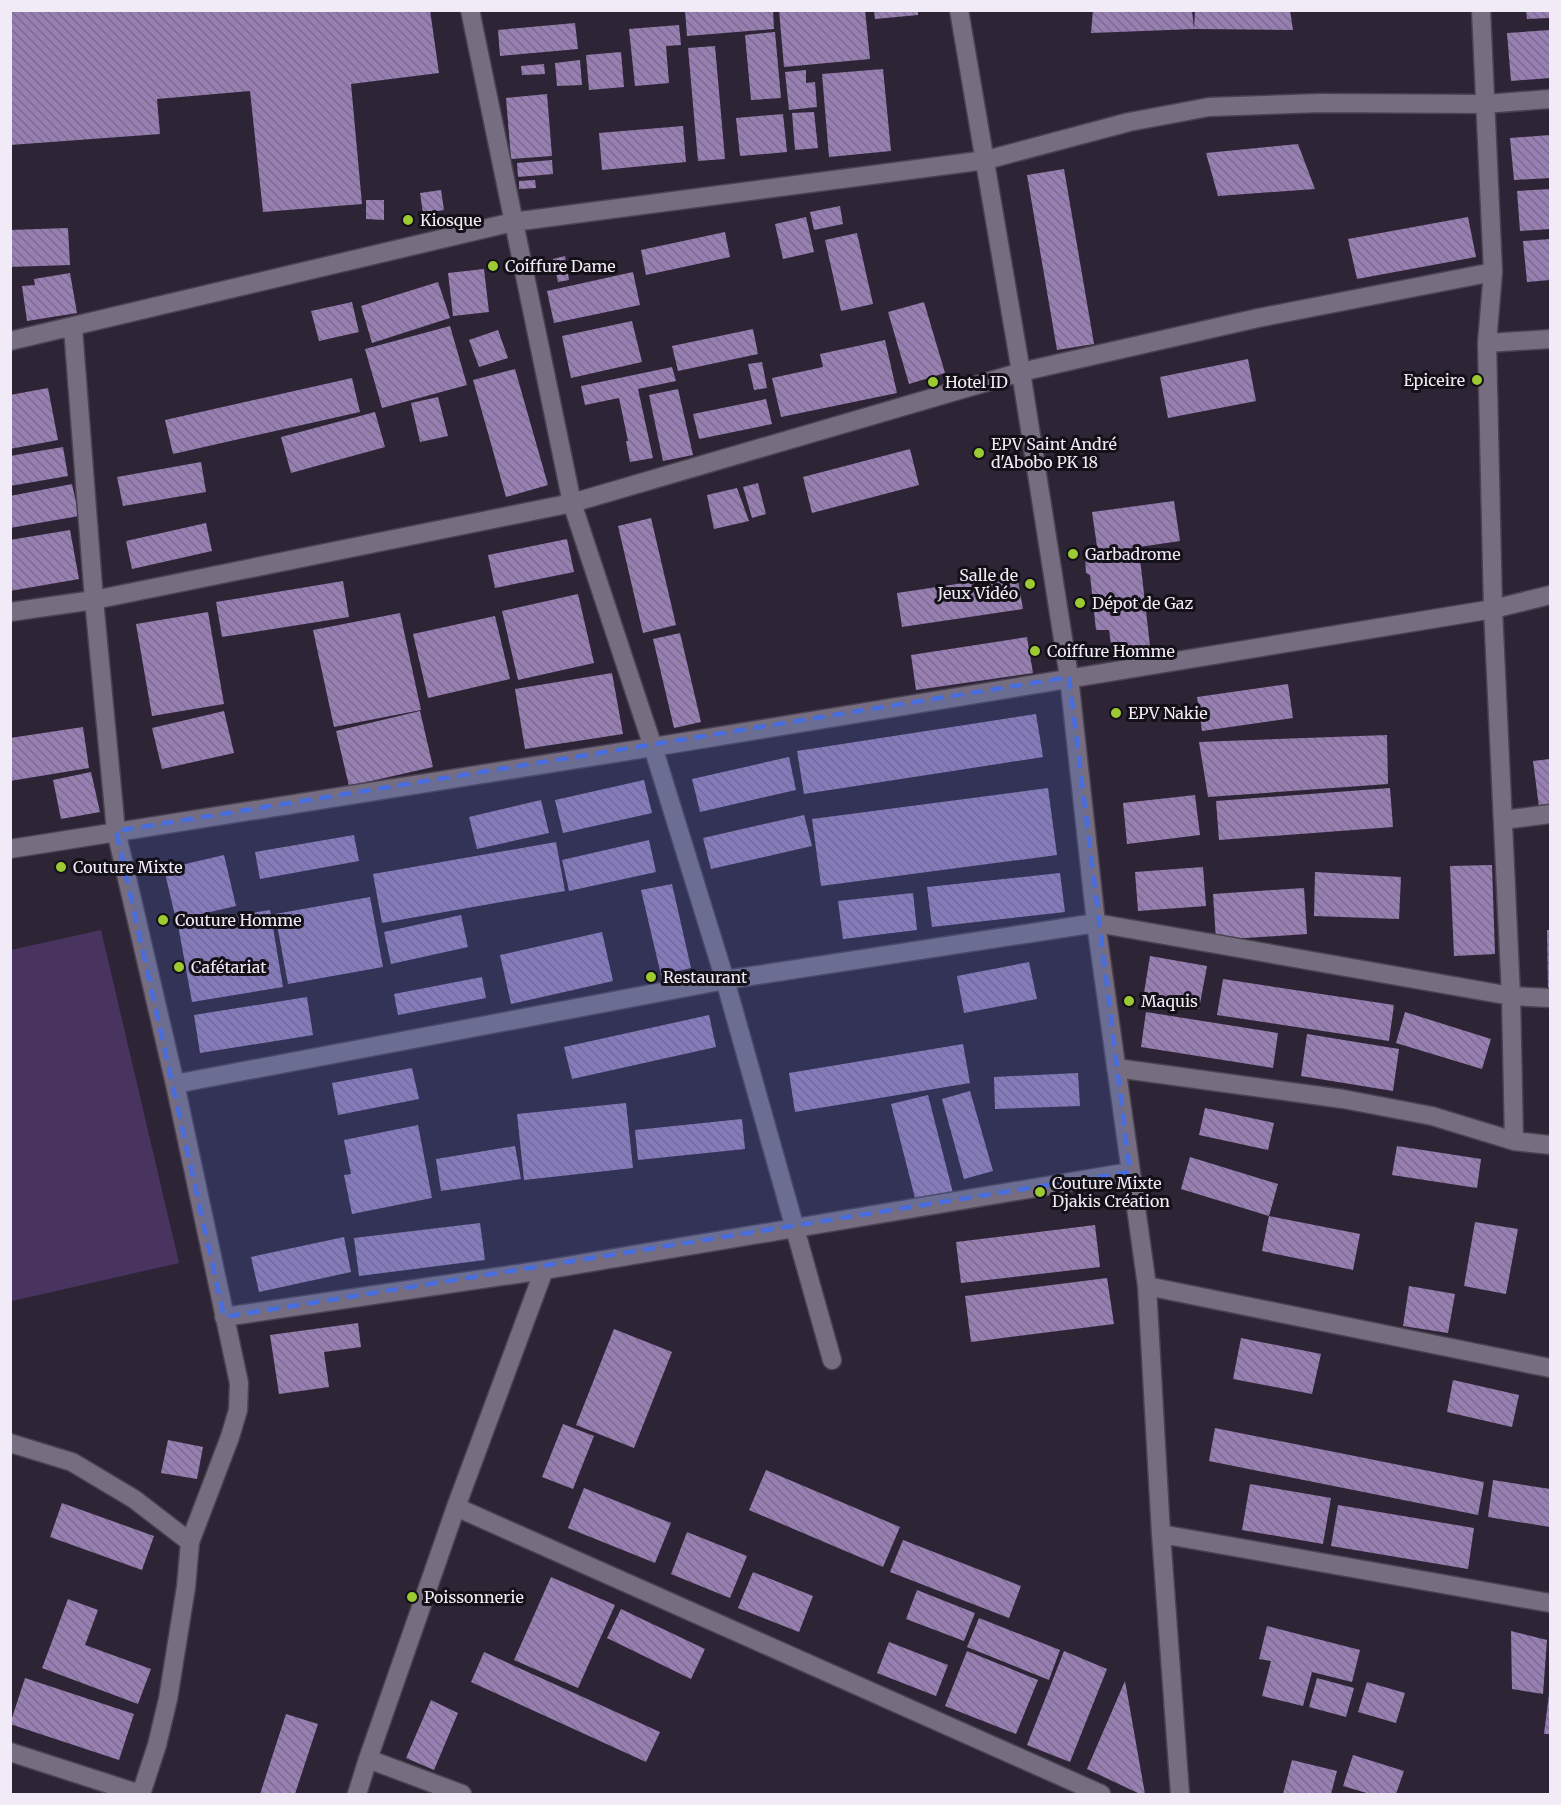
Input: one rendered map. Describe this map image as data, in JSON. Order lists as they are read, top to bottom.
{
  "places": [
    "Kiosque",
    "Coiffure Dame",
    "Epiceire",
    "Hotel ID",
    "EPV Saint André d'Abobo PK 18",
    "Garbadrome",
    "Salle de Jeux Vidéo",
    "Dépot de Gaz",
    "Coiffure Homme",
    "EPV Nakie",
    "Couture Mixte",
    "Couture Homme",
    "Cafétariat",
    "Restaurant",
    "Maquis",
    "Couture Mixte Djakis Création",
    "Poissonnerie"
  ]
}
